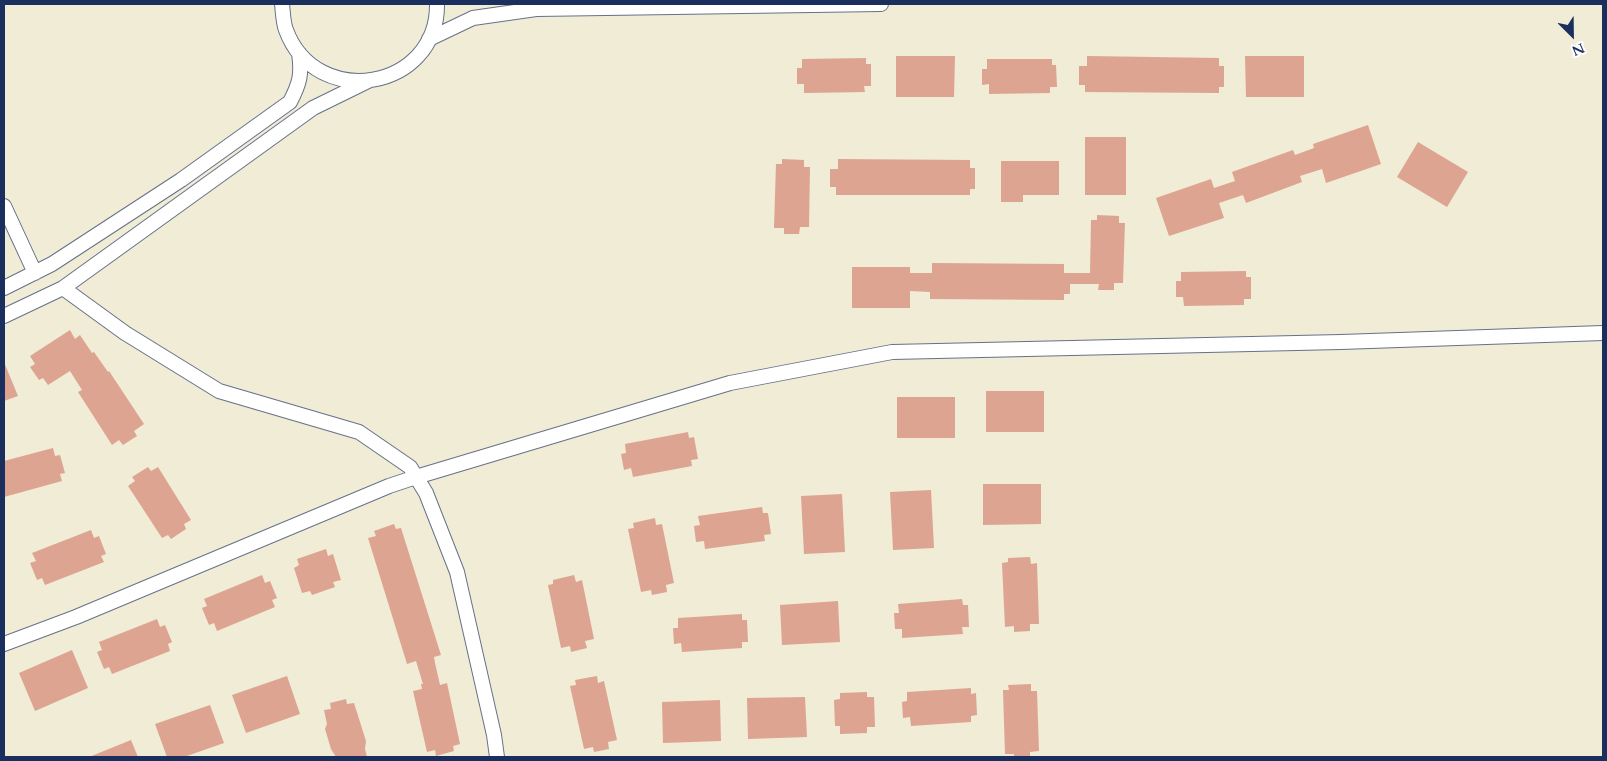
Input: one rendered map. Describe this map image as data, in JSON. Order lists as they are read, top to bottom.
{
  "north": "bottom right"
}
